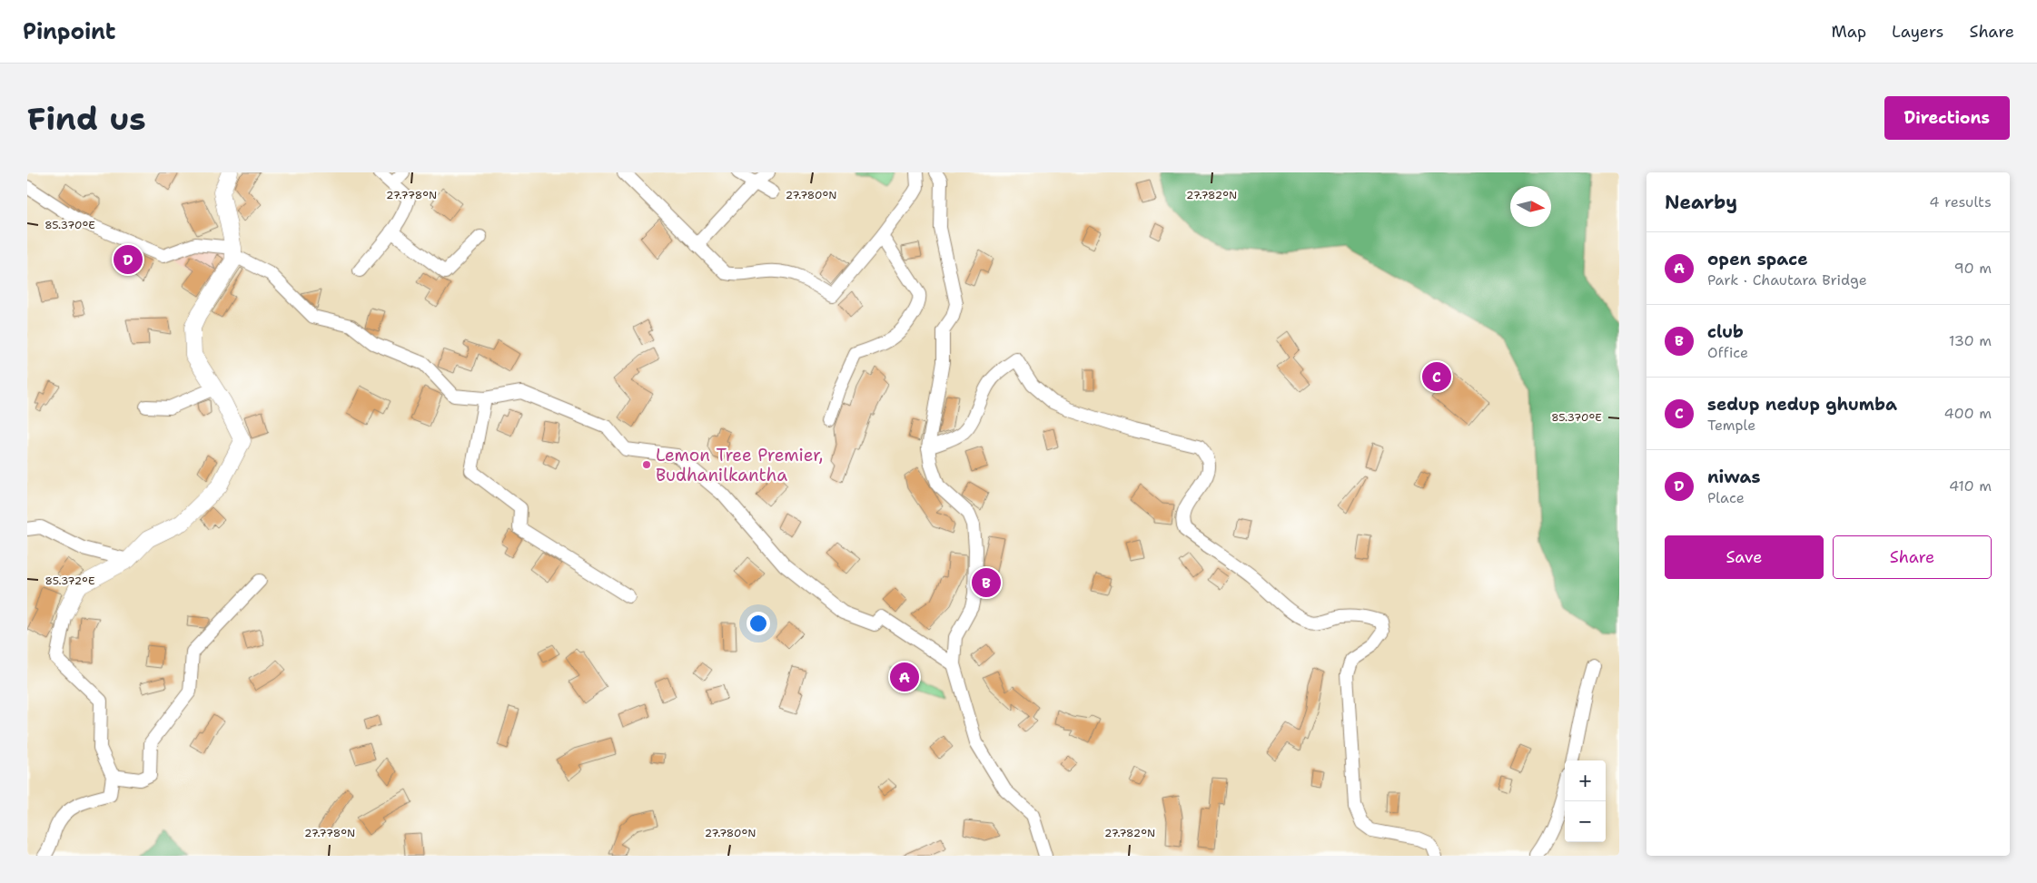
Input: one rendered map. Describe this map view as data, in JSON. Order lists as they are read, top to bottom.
{
  "places": ["Lemon Tree Premier, Budhanilkantha"],
  "north": "right",
  "page": {
    "header": "Pinpoint",
    "nav": ["Map", "Layers", "Share"],
    "buttons": [
      "Directions",
      ["Save", "Share"]
    ],
    "title": "Find us",
    "heading": ["Nearby", "4 results"],
    "list": [
      {
        "mark": "A",
        "name": "open space",
        "note": "Park · Chautara Bridge",
        "value": "90 m"
      },
      {
        "mark": "B",
        "name": "club",
        "note": "Office",
        "value": "130 m"
      },
      {
        "mark": "C",
        "name": "sedup nedup ghumba",
        "note": "Temple",
        "value": "400 m"
      },
      {
        "mark": "D",
        "name": "niwas",
        "note": "Place",
        "value": "410 m"
      }
    ],
    "pins": [
      "D",
      "C",
      "B",
      "A"
    ],
    "map_buttons": ["+", "−"]
  },
  "coordinates": [
    "27.778°N",
    "27.780°N",
    "27.782°N",
    "85.370°E",
    "85.372°E"
  ]
}
